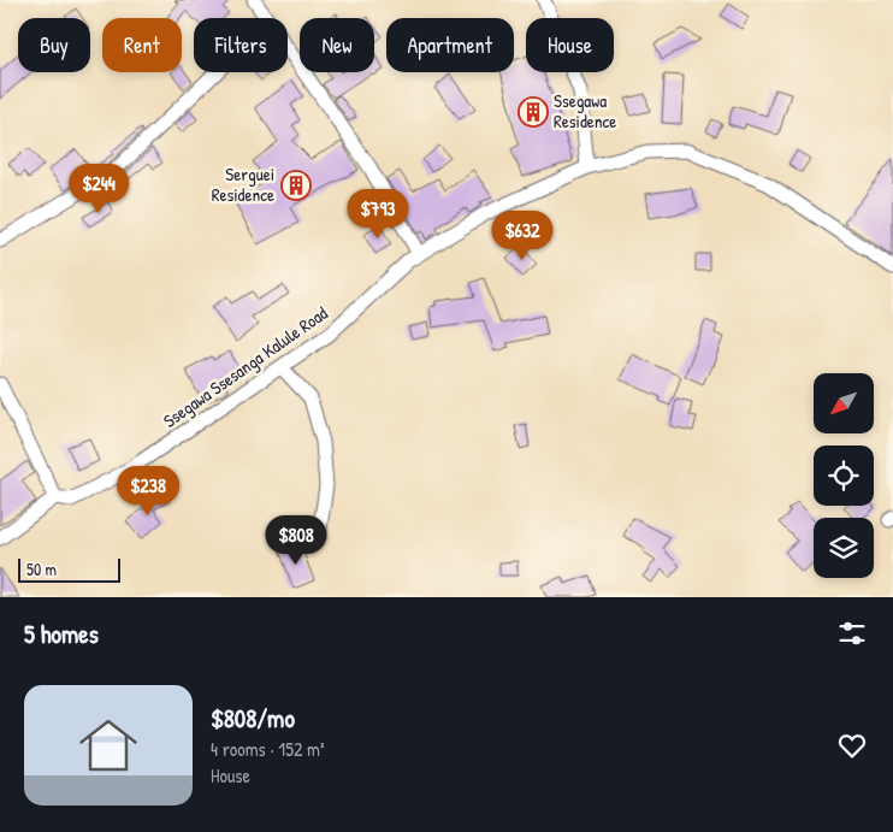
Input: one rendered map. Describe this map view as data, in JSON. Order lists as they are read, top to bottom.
{
  "streets": {
    "street": ["Ssegawa Ssesanga Kalule Road"]
  },
  "places": {
    "building": ["Ssegawa Residence", "Serguei Residence"]
  },
  "scale_bar": "50 m",
  "north": "bottom left",
  "page": {
    "chip": [
      "Buy",
      "Rent",
      "Filters",
      "New",
      "Apartment",
      "House"
    ],
    "price": [
      "$244",
      "$793",
      "$632",
      "$238",
      "$808"
    ],
    "scale": "50 m",
    "heading": "5 homes",
    "list": [
      {
        "name": "$808/mo",
        "note": "4 rooms · 152 m² · House"
      }
    ]
  }
}
